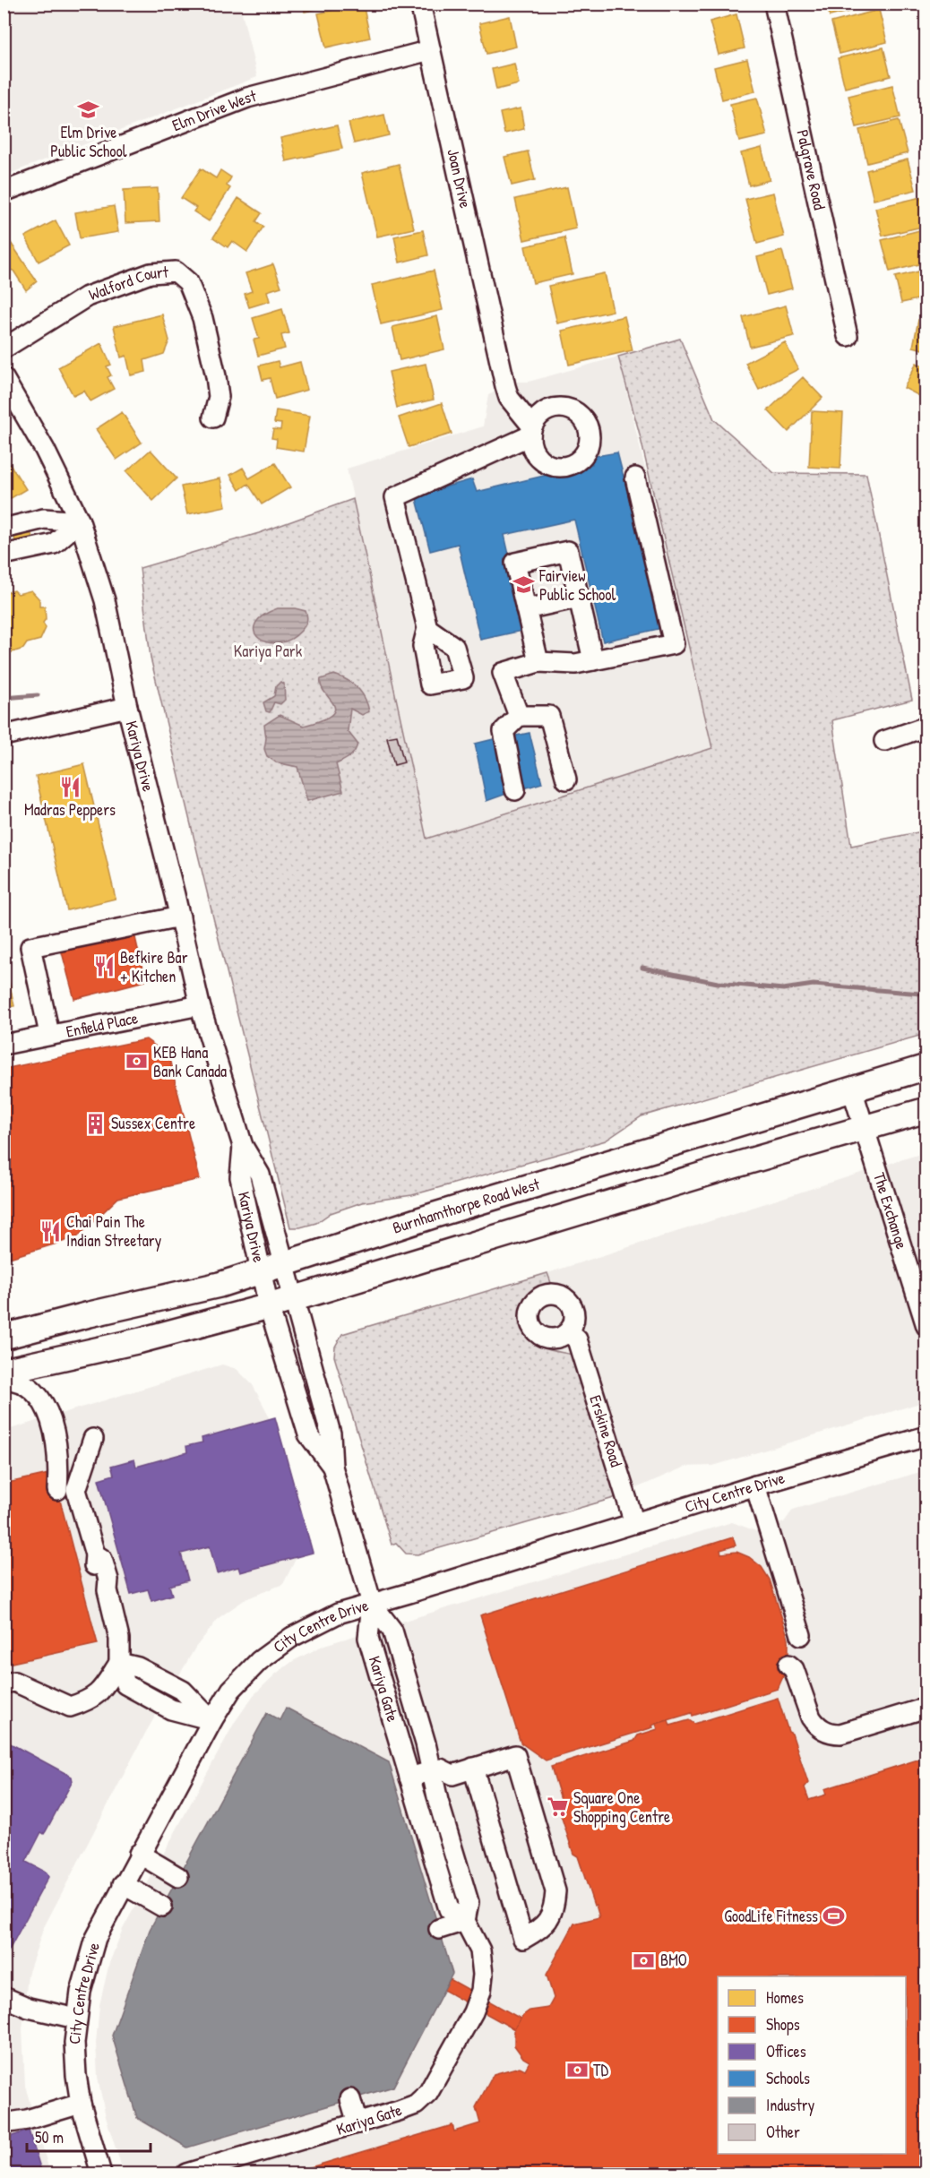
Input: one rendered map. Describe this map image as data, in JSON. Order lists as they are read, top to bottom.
{
  "streets": {
    "main road": ["Burnhamthorpe Road West"],
    "street": [
      "Elm Drive West",
      "Palgrave Road",
      "Joan Drive",
      "Walford Court",
      "Kariya Drive",
      "Enfield Place",
      "The Exchange",
      "Erskine Road",
      "City Centre Drive",
      "Kariya Gate"
    ]
  },
  "crossings": [
    ["Elm Drive West", "Joan Drive"],
    ["Kariya Drive", "Enfield Place"],
    ["Kariya Drive", "Burnhamthorpe Road West"],
    ["Kariya Drive", "Kariya Gate"],
    ["Burnhamthorpe Road West", "The Exchange"],
    ["Erskine Road", "City Centre Drive"],
    ["City Centre Drive", "Kariya Gate"]
  ],
  "parks": ["Kariya Park"],
  "places": {
    "school or university": ["Elm Drive Public School", "Fairview Public School"],
    "restaurant": ["Madras Peppers", "Befkire Bar + Kitchen", "Chai Pain The Indian Streetary"],
    "bank": ["KEB Hana Bank Canada", "BMO", "TD"],
    "building": ["Sussex Centre"],
    "supermarket": ["Square One Shopping Centre"],
    "sports": ["GoodLife Fitness"]
  },
  "legend": [
    "Homes",
    "Shops",
    "Offices",
    "Schools",
    "Industry",
    "Other"
  ],
  "scale_bar": "50 m"
}
